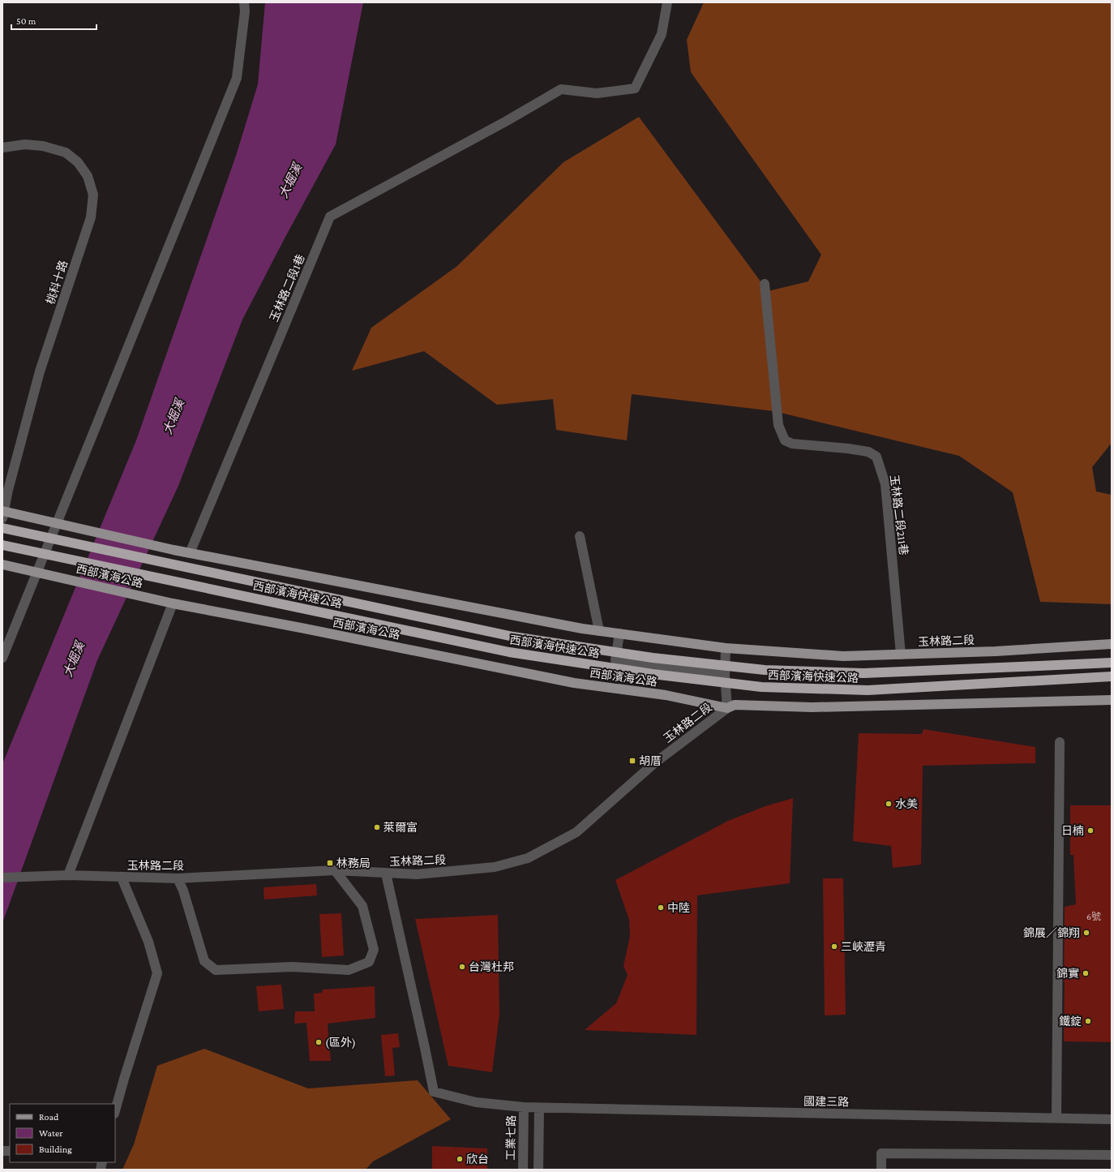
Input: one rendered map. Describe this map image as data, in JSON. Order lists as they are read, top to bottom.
{
  "streets": {
    "highway": ["西部濱海快速公路"],
    "main road": ["西部濱海公路", "玉林路二段"],
    "street": [
      "桃科十路",
      "玉林路二段1巷",
      "玉林路二段211巷",
      "國建三路",
      "工業七路"
    ]
  },
  "crossings": [
    ["玉林路二段211巷", "玉林路二段"],
    ["西部濱海公路", "玉林路二段"],
    ["玉林路二段", "國建三路"],
    ["國建三路", "工業七路"]
  ],
  "water": ["大堀溪"],
  "places": {
    "transit": ["胡厝", "林務局"],
    "other": [
      "水美",
      "萊爾富",
      "日楠",
      "中陸",
      "錦展／錦翔",
      "三峽瀝青",
      "台灣杜邦",
      "錦實",
      "鐵錠",
      "(區外)",
      "欣台"
    ]
  },
  "house_numbers": ["6號"],
  "legend": ["Road", "Water", "Building"],
  "scale_bar": "50 m"
}
